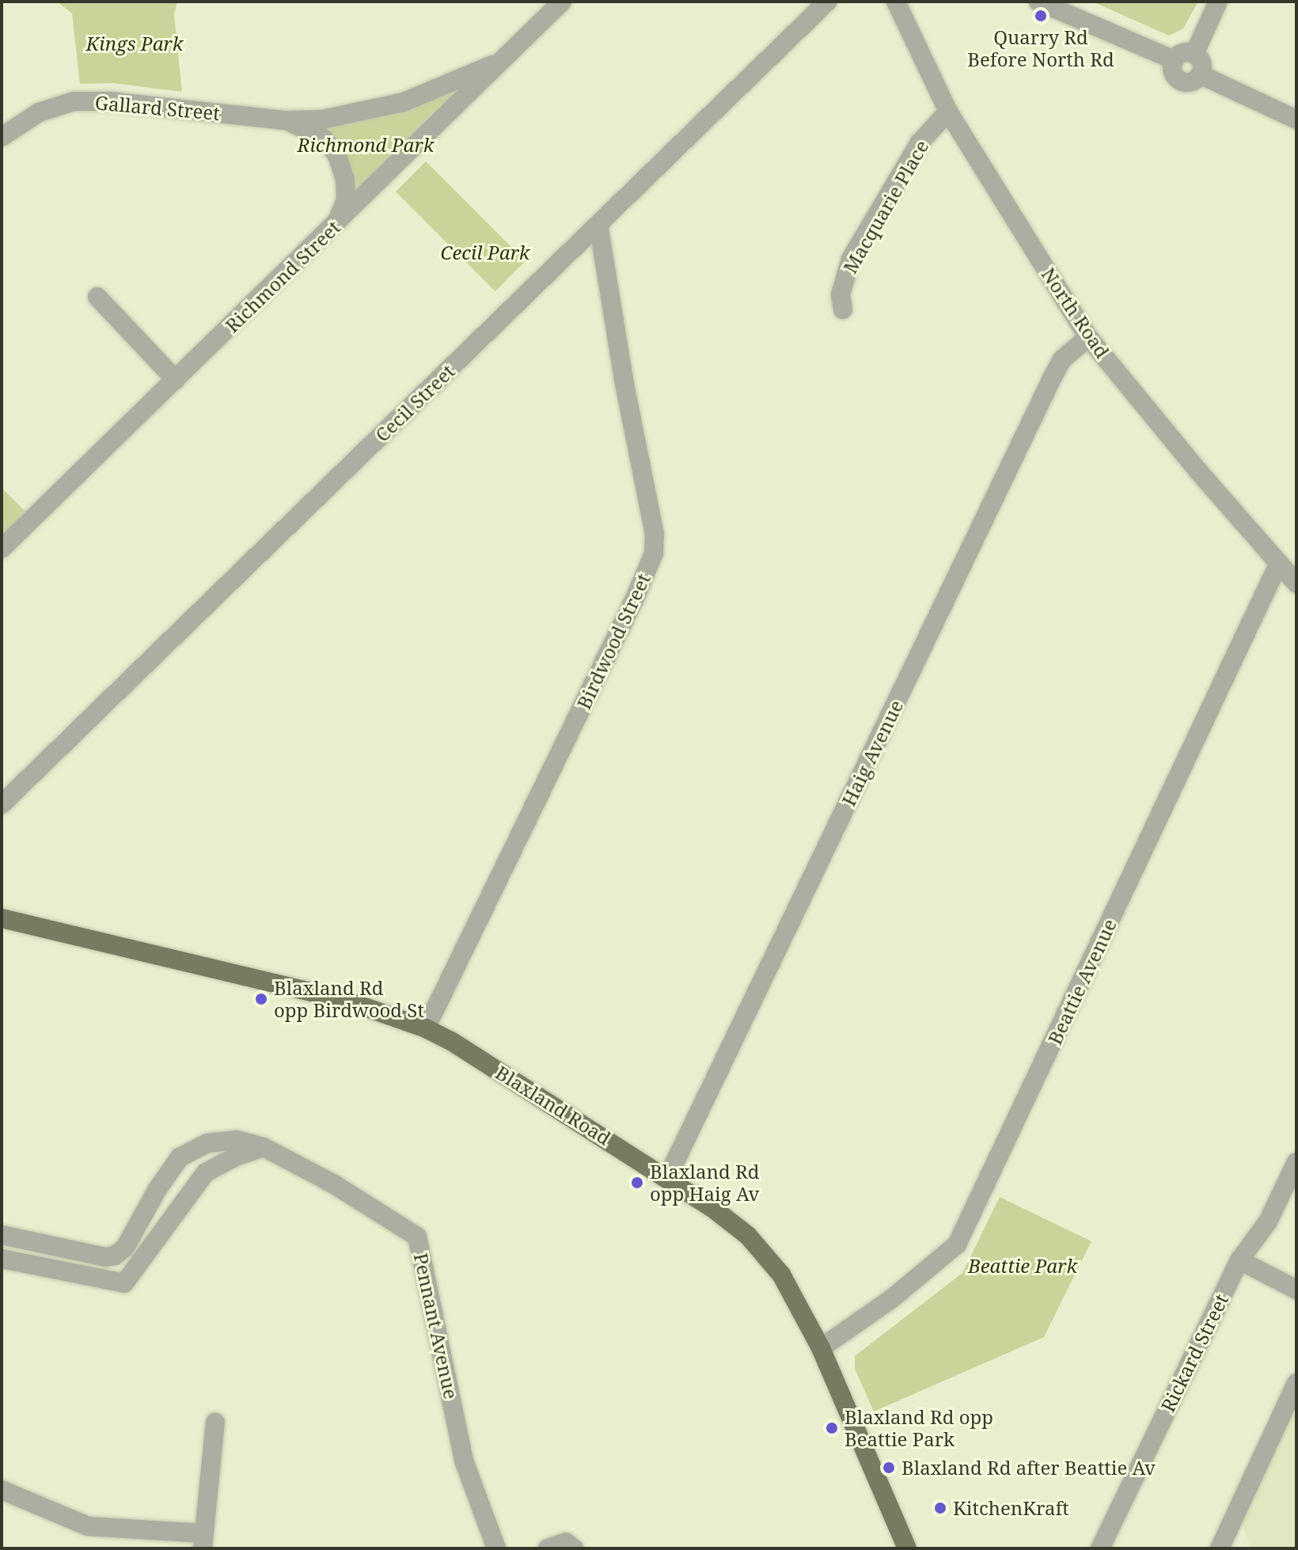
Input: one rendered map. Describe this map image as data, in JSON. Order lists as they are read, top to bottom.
{
  "streets": {
    "main road": ["Blaxland Road"],
    "street": [
      "Gallard Street",
      "Macquarie Place",
      "Richmond Street",
      "North Road",
      "Cecil Street",
      "Birdwood Street",
      "Haig Avenue",
      "Beattie Avenue",
      "Pennant Avenue",
      "Rickard Street"
    ]
  },
  "crossings": [
    ["Gallard Street", "Richmond Street"],
    ["Macquarie Place", "North Road"],
    ["North Road", "Haig Avenue"],
    ["North Road", "Beattie Avenue"],
    ["Cecil Street", "Birdwood Street"],
    ["Birdwood Street", "Blaxland Road"],
    ["Haig Avenue", "Blaxland Road"],
    ["Beattie Avenue", "Blaxland Road"]
  ],
  "parks": [
    "Kings Park",
    "Richmond Park",
    "Cecil Park",
    "Beattie Park"
  ],
  "places": [
    "Quarry Rd Before North Rd",
    "Blaxland Rd opp Birdwood St",
    "Blaxland Rd opp Haig Av",
    "Blaxland Rd opp Beattie Park",
    "Blaxland Rd after Beattie Av",
    "KitchenKraft"
  ]
}
